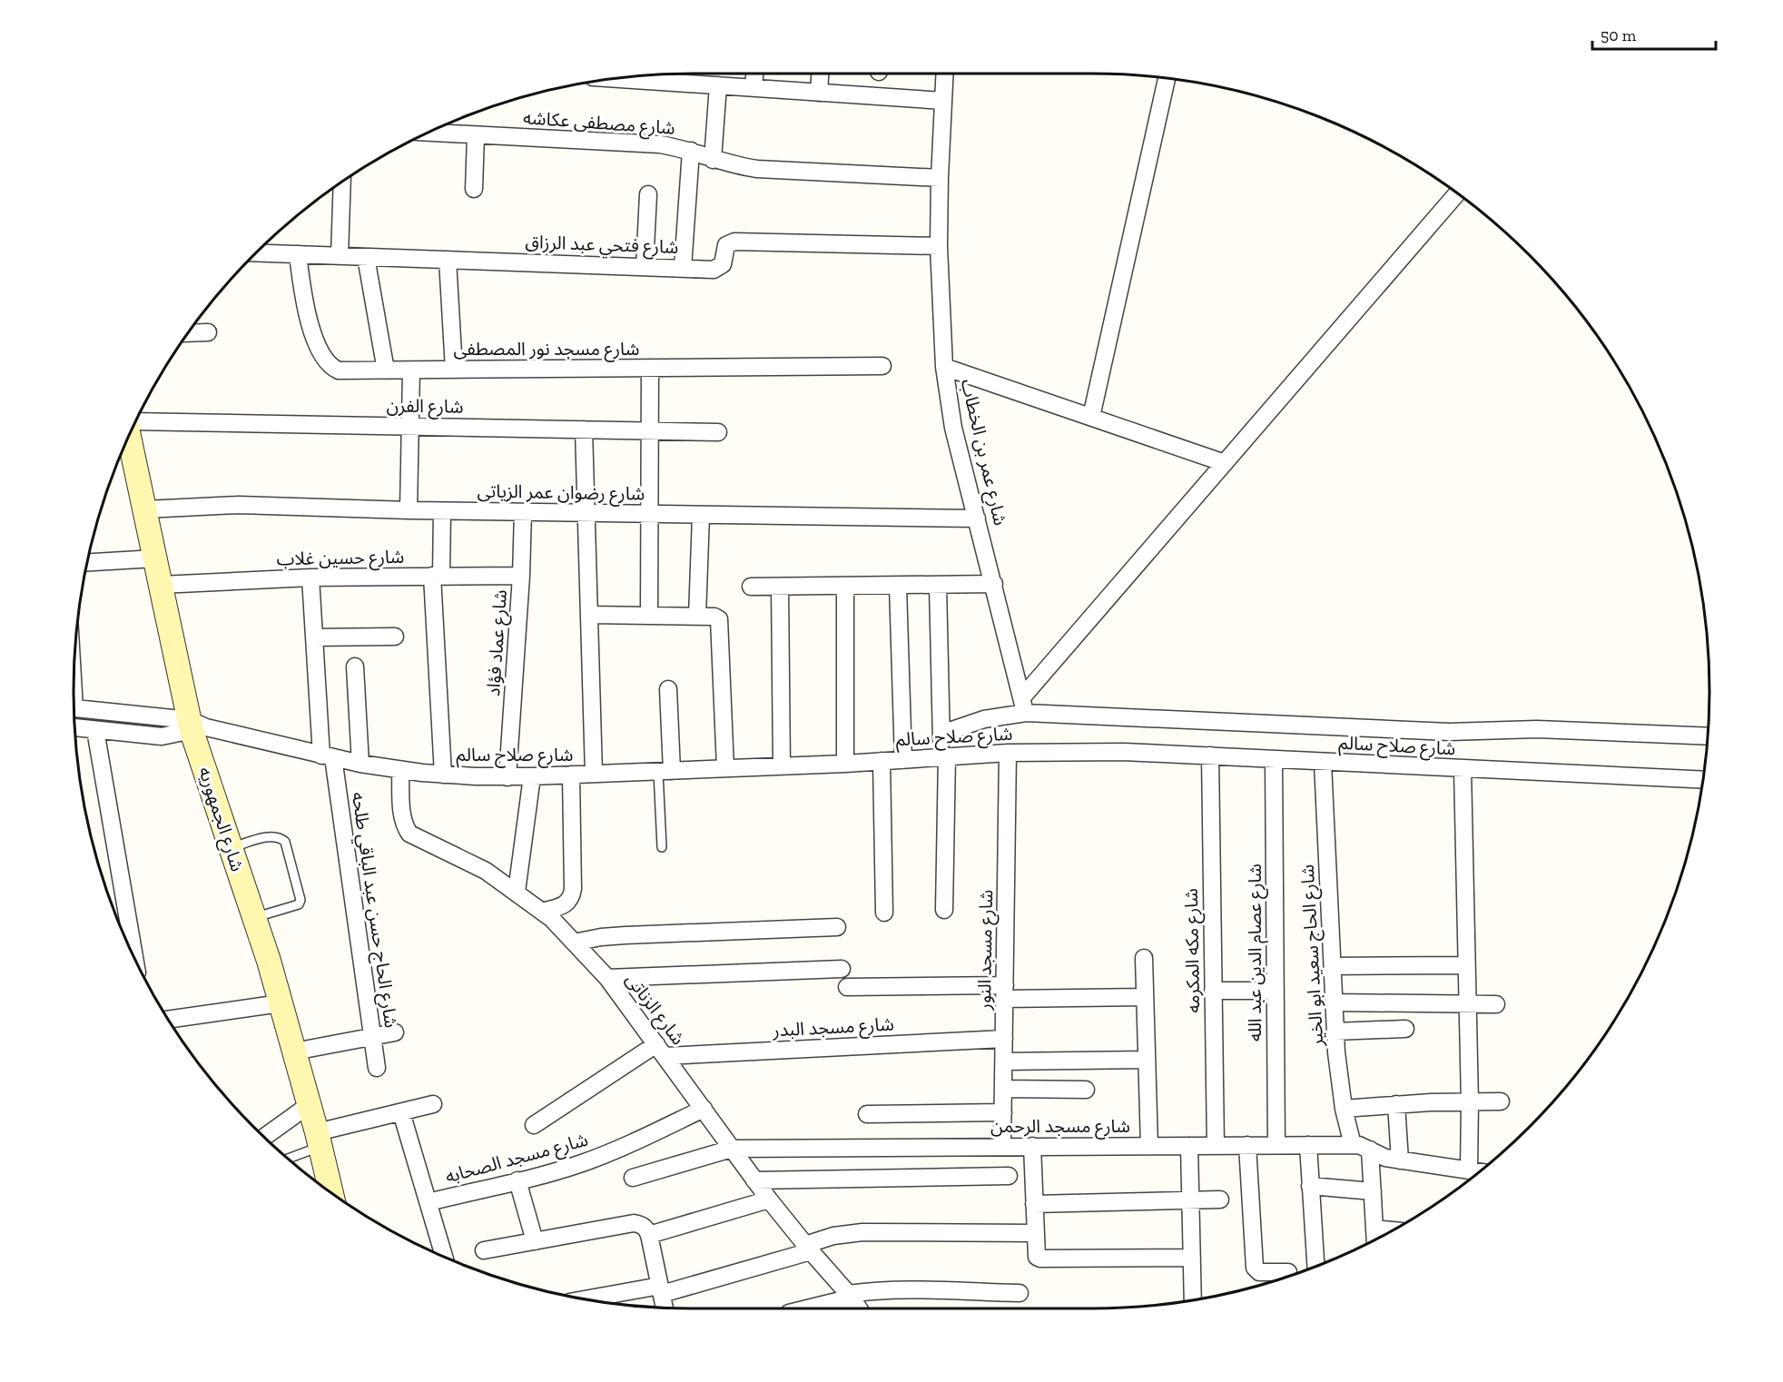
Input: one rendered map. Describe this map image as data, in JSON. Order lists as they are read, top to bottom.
{
  "streets": {
    "main road": ["شارع الجمهوريه"],
    "street": [
      "شارع مصطفى عكاشه",
      "شارع فتحي عبد الرزاق",
      "شارع مسجد نور المصطفى",
      "شارع الفرن",
      "شارع عمر بن الخطاب",
      "شارع رضوان عمر الزياتى",
      "شارع حسين غلاب",
      "شارع عماد فؤاد",
      "شارع صلاح سالم",
      "شارع الحاج حسن عبد الباقي طلحه",
      "شارع مسجد النور",
      "شارع مكه المكرمه",
      "شارع عصام الدين عبد الله",
      "شارع الحاج سعيد ابو الخير",
      "شارع الزناتى",
      "شارع مسجد البدر",
      "شارع مسجد الرحمن",
      "شارع مسجد الصحابه"
    ]
  },
  "crossings": [
    ["شارع مصطفى عكاشه", "شارع عمر بن الخطاب"],
    ["شارع فتحي عبد الرزاق", "شارع مسجد نور المصطفى"],
    ["شارع فتحي عبد الرزاق", "شارع عمر بن الخطاب"],
    ["شارع عمر بن الخطاب", "شارع رضوان عمر الزياتى"],
    ["شارع رضوان عمر الزياتى", "شارع عماد فؤاد"],
    ["شارع رضوان عمر الزياتى", "شارع الجمهوريه"],
    ["شارع حسين غلاب", "شارع عماد فؤاد"],
    ["شارع حسين غلاب", "شارع الجمهوريه"],
    ["شارع حسين غلاب", "شارع الحاج حسن عبد الباقي طلحه"],
    ["شارع عماد فؤاد", "شارع صلاح سالم"],
    ["شارع صلاح سالم", "شارع الجمهوريه"],
    ["شارع صلاح سالم", "شارع الحاج حسن عبد الباقي طلحه"],
    ["شارع صلاح سالم", "شارع مسجد النور"],
    ["شارع صلاح سالم", "شارع مكه المكرمه"],
    ["شارع صلاح سالم", "شارع عصام الدين عبد الله"],
    ["شارع صلاح سالم", "شارع الحاج سعيد ابو الخير"],
    ["شارع صلاح سالم", "شارع الزناتى"],
    ["شارع مسجد النور", "شارع مسجد البدر"],
    ["شارع مسجد النور", "شارع مسجد الرحمن"],
    ["شارع مكه المكرمه", "شارع مسجد الرحمن"],
    ["شارع عصام الدين عبد الله", "شارع مسجد الرحمن"],
    ["شارع الحاج سعيد ابو الخير", "شارع مسجد الرحمن"],
    ["شارع الزناتى", "شارع مسجد البدر"],
    ["شارع الزناتى", "شارع مسجد الرحمن"],
    ["شارع الزناتى", "شارع مسجد الصحابه"]
  ],
  "scale_bar": "50 m"
}
